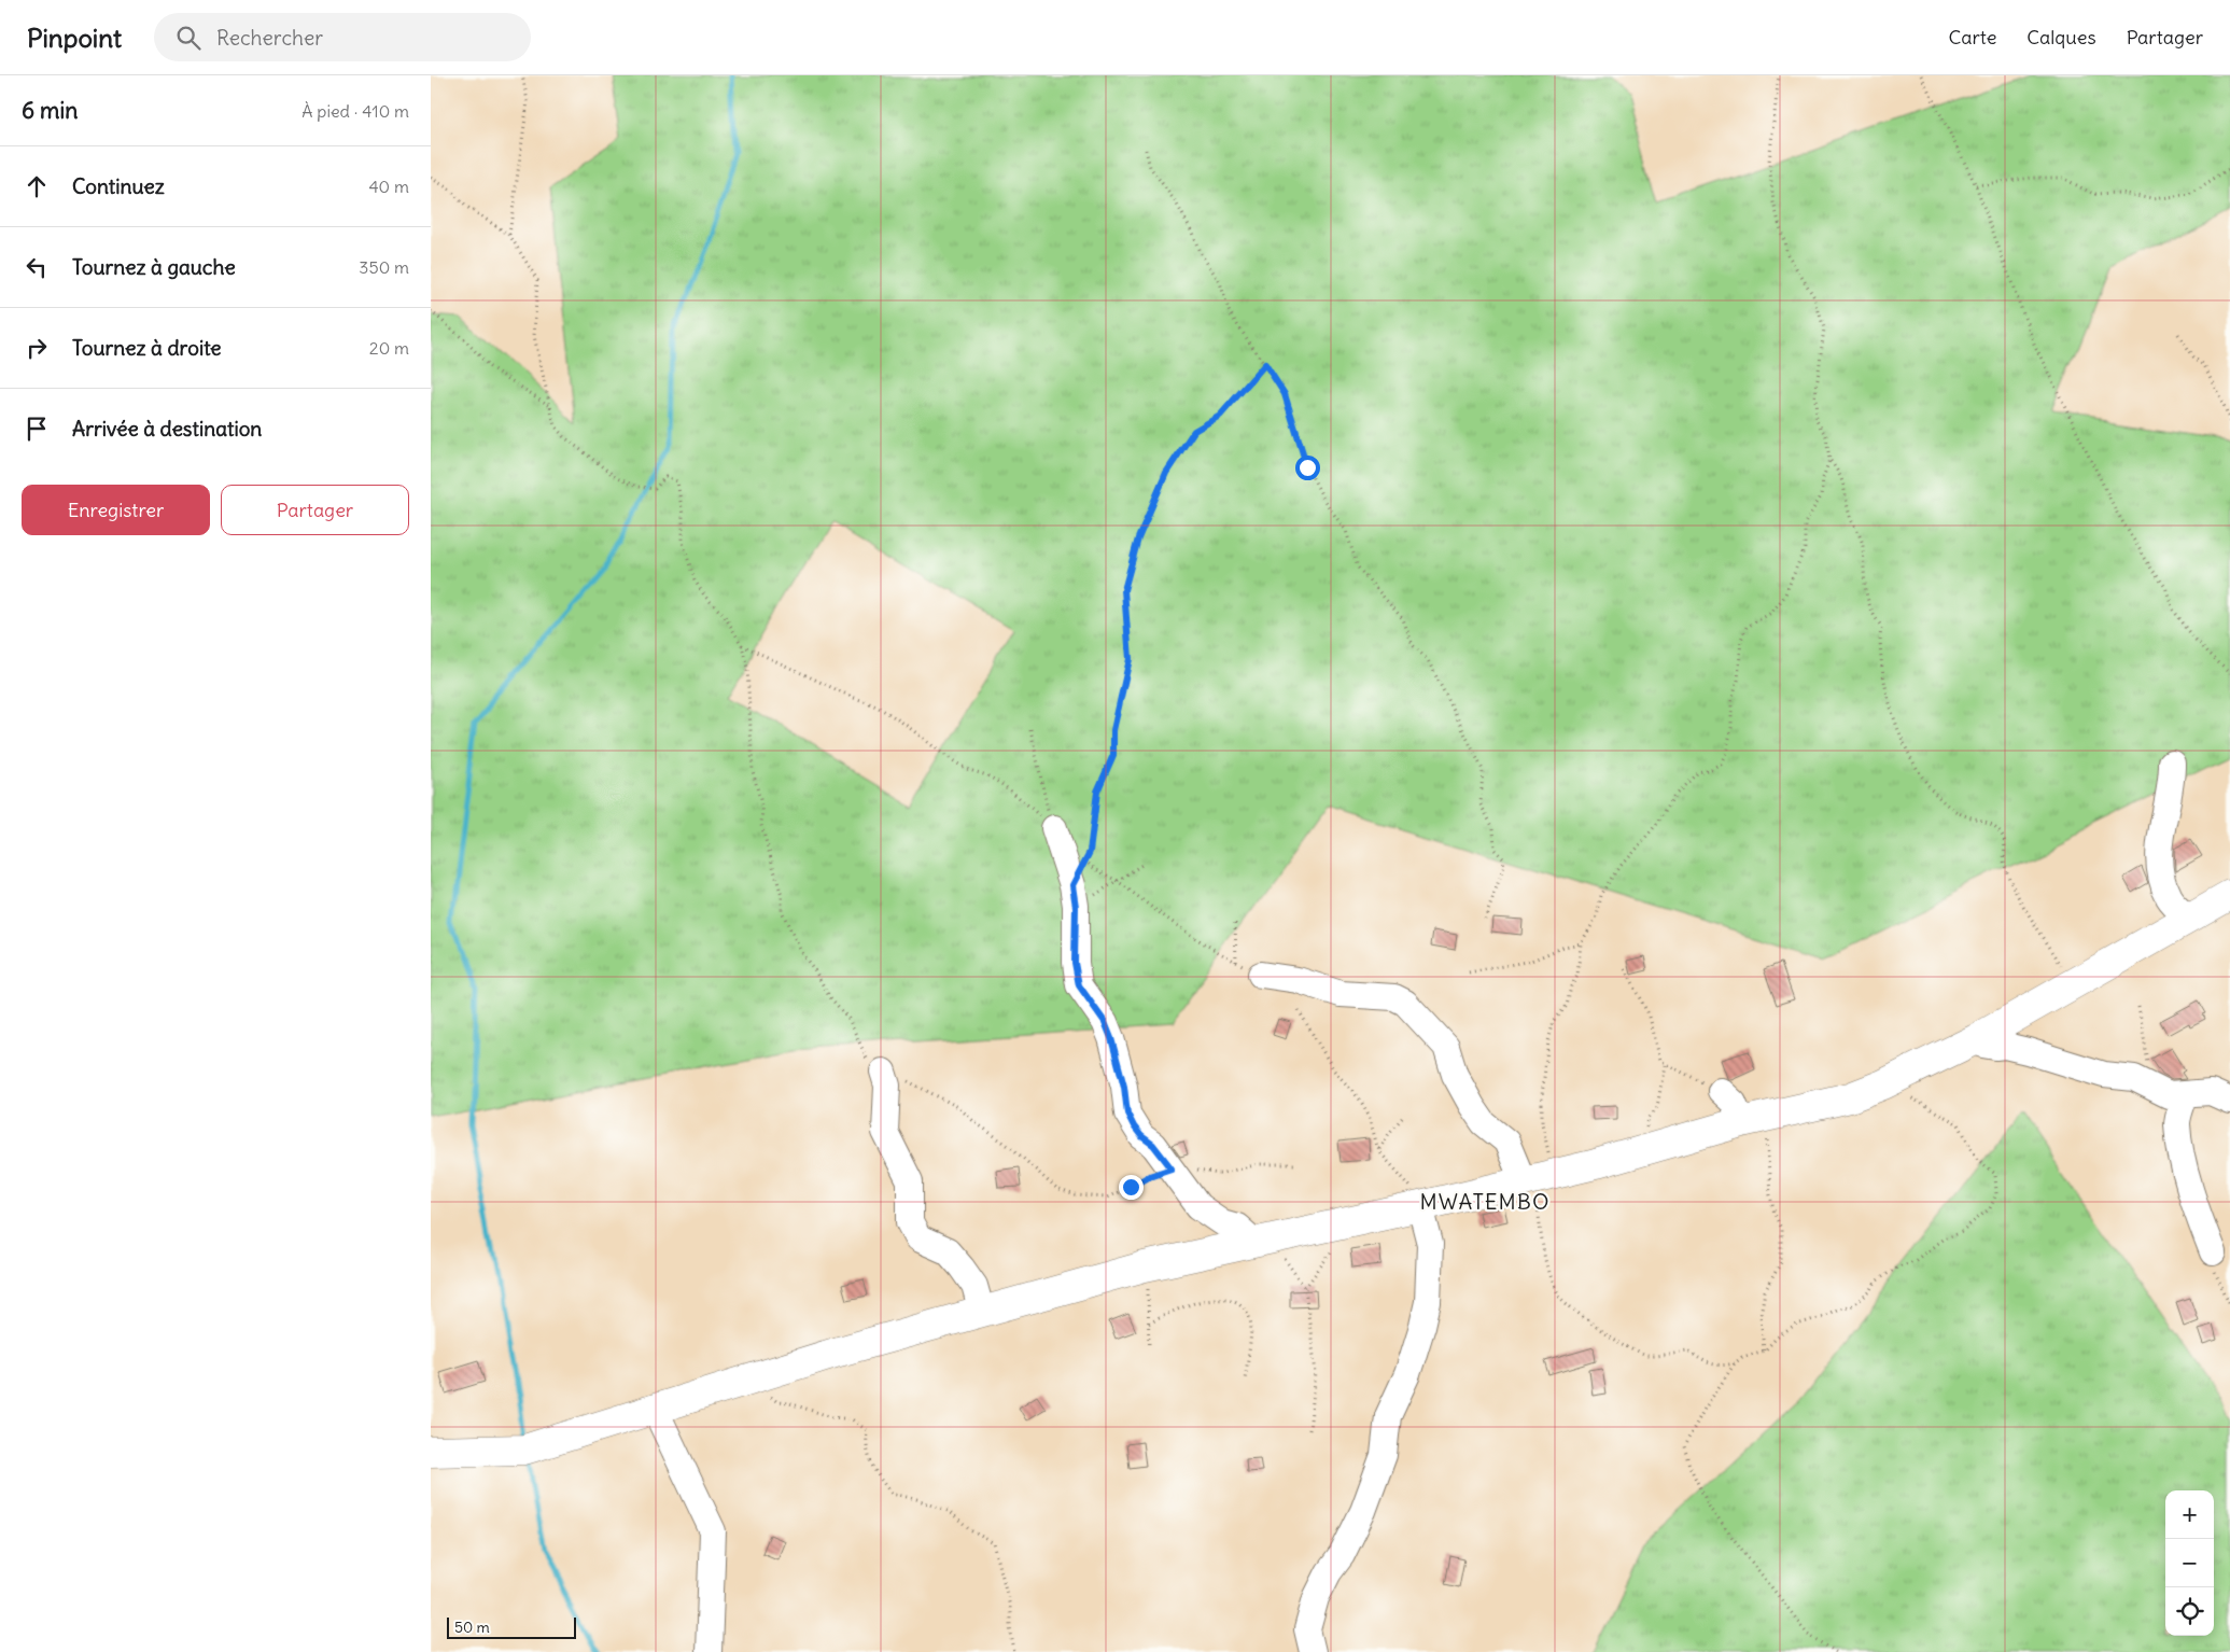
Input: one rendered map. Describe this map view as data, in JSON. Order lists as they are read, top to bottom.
{
  "districts": ["MWATEMBO"],
  "scale_bar": "50 m",
  "page": {
    "header": "Pinpoint",
    "search": "Rechercher",
    "nav": ["Carte", "Calques", "Partager"],
    "heading": ["6 min", "À pied · 410 m"],
    "list": [
      ["Continuez", "40 m"],
      ["Tournez à gauche", "350 m"],
      ["Tournez à droite", "20 m"],
      "Arrivée à destination"
    ],
    "buttons": ["Enregistrer", "Partager"],
    "map_buttons": ["+", "−"],
    "scale": "50 m"
  }
}
